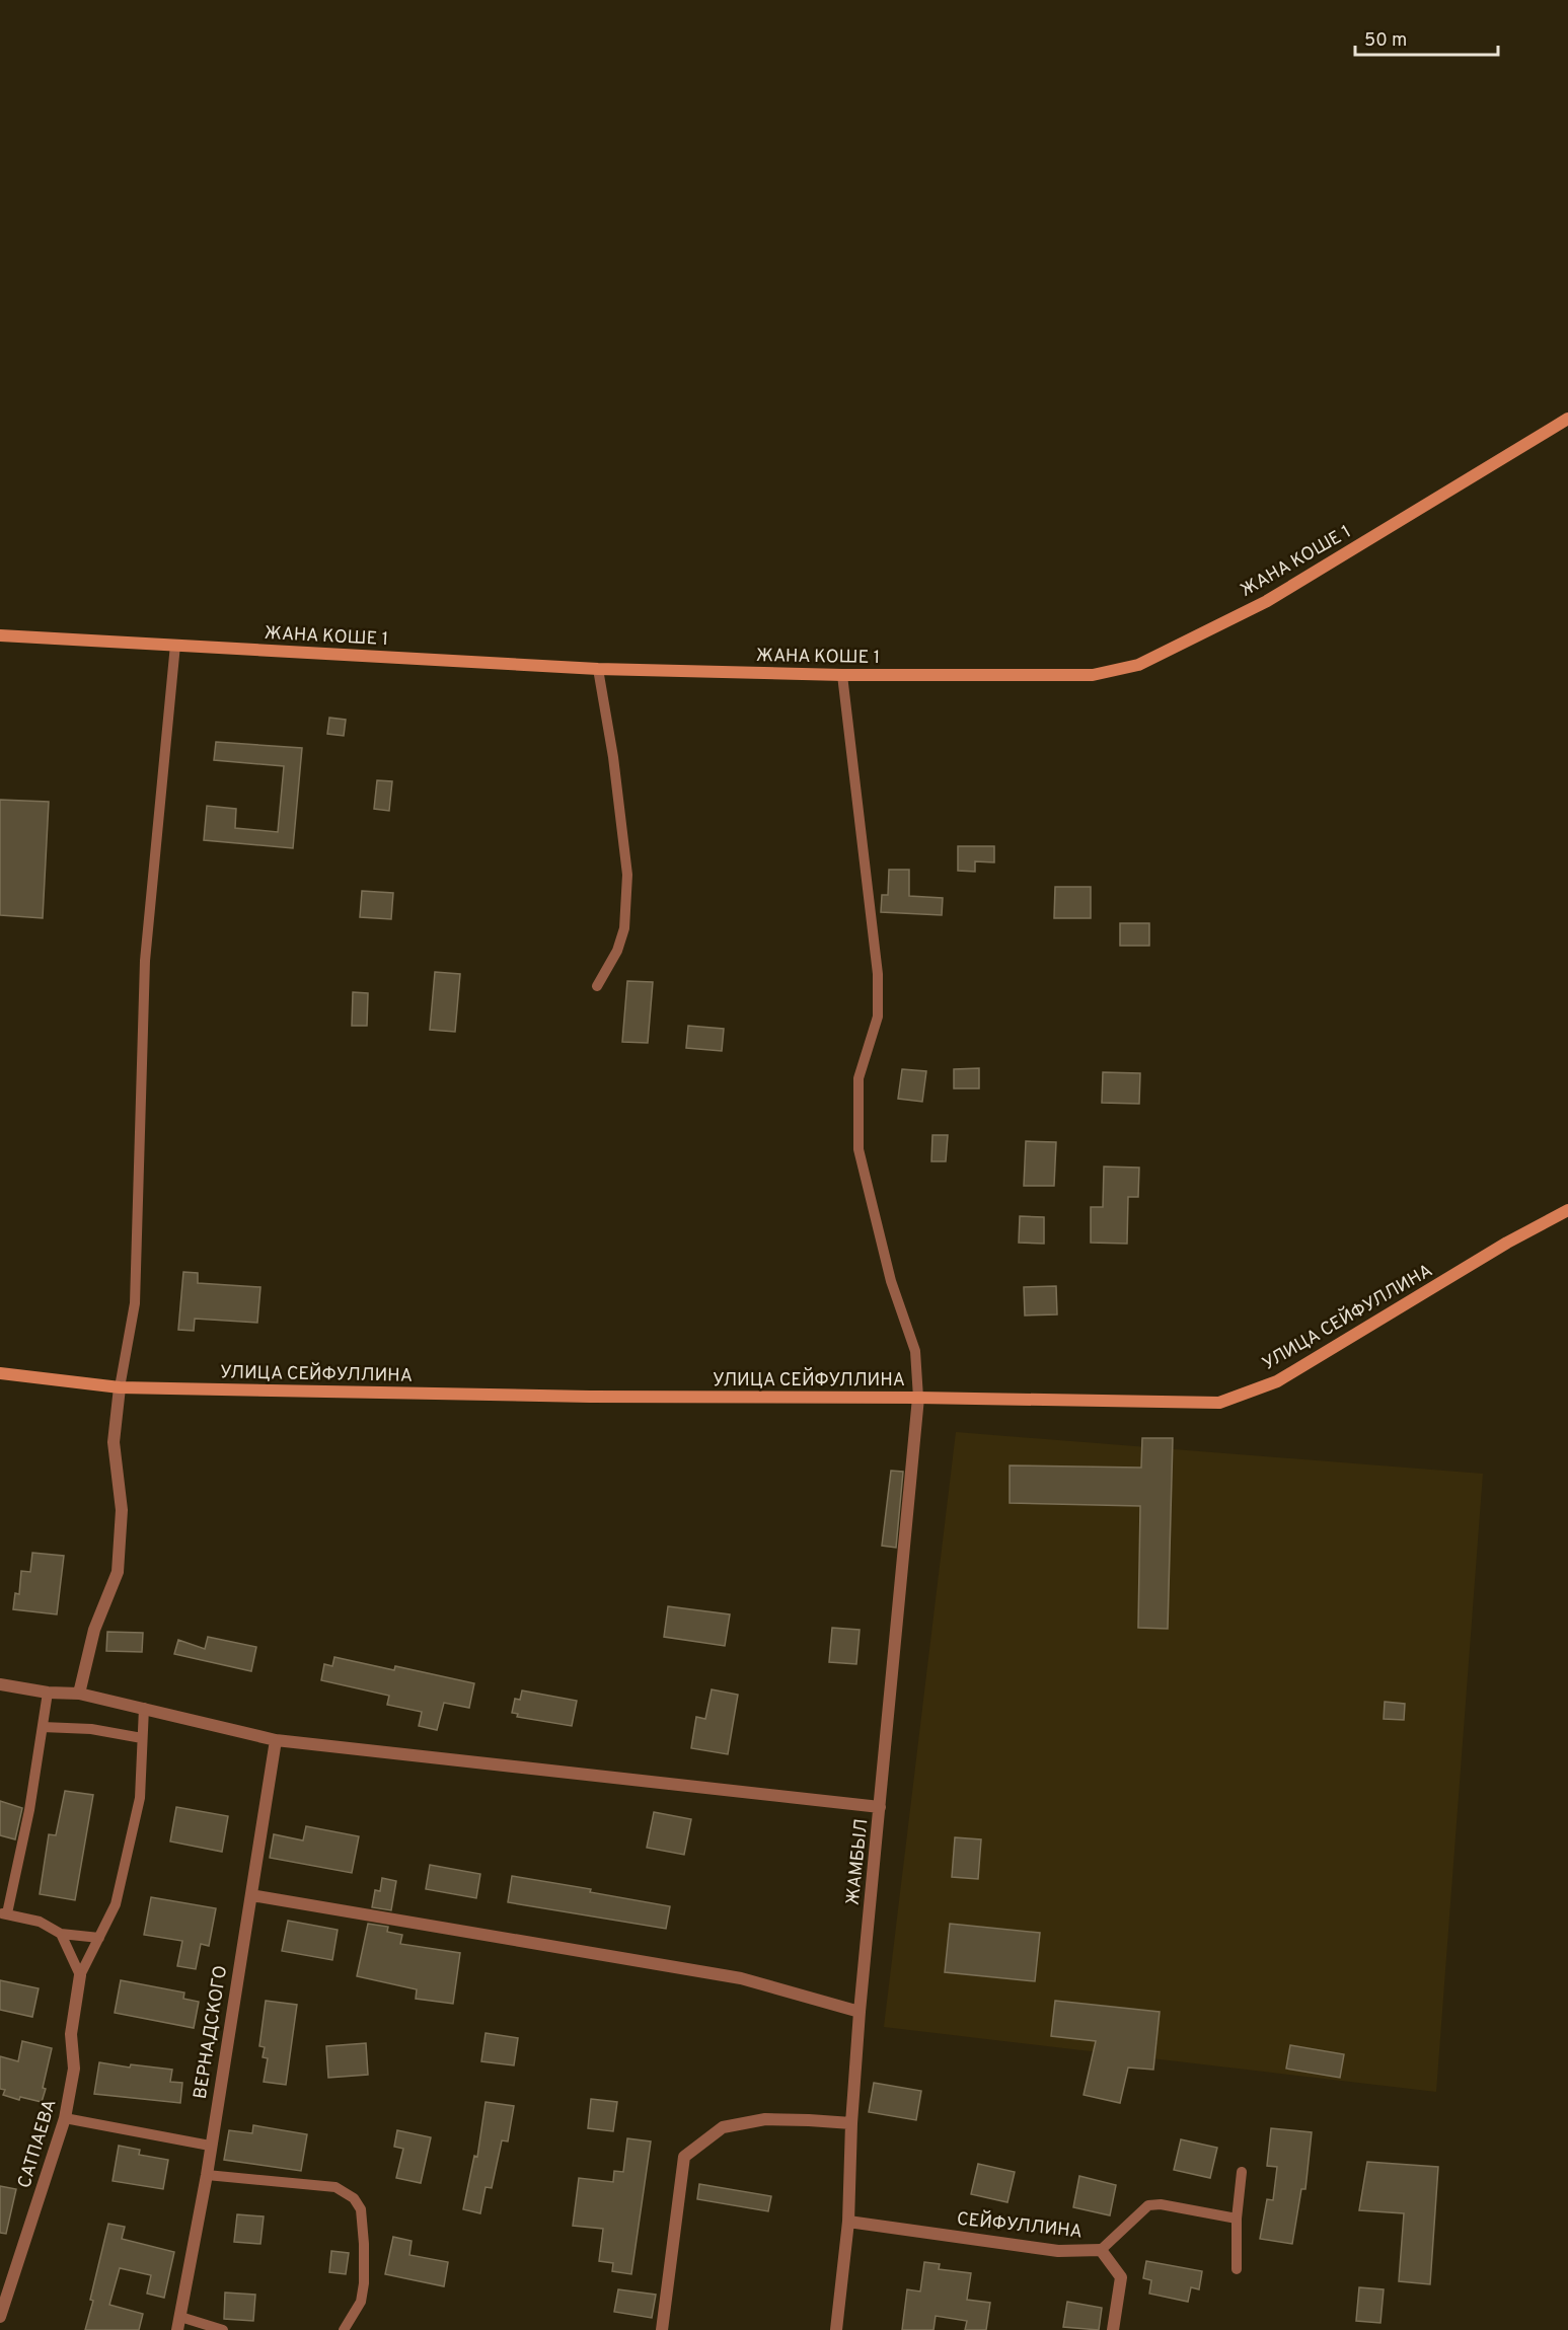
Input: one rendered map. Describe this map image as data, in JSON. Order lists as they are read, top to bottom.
{
  "streets": {
    "street": [
      "ЖАНА КОШЕ 1",
      "УЛИЦА СЕЙФУЛЛИНА",
      "ЖАМБЫЛ",
      "ВЕРНАДСКОГО",
      "САТПАЕВА",
      "СЕЙФУЛЛИНА"
    ]
  },
  "crossings": [
    ["УЛИЦА СЕЙФУЛЛИНА", "ЖАМБЫЛ"],
    ["ЖАМБЫЛ", "СЕЙФУЛЛИНА"]
  ],
  "scale_bar": "50 m"
}
